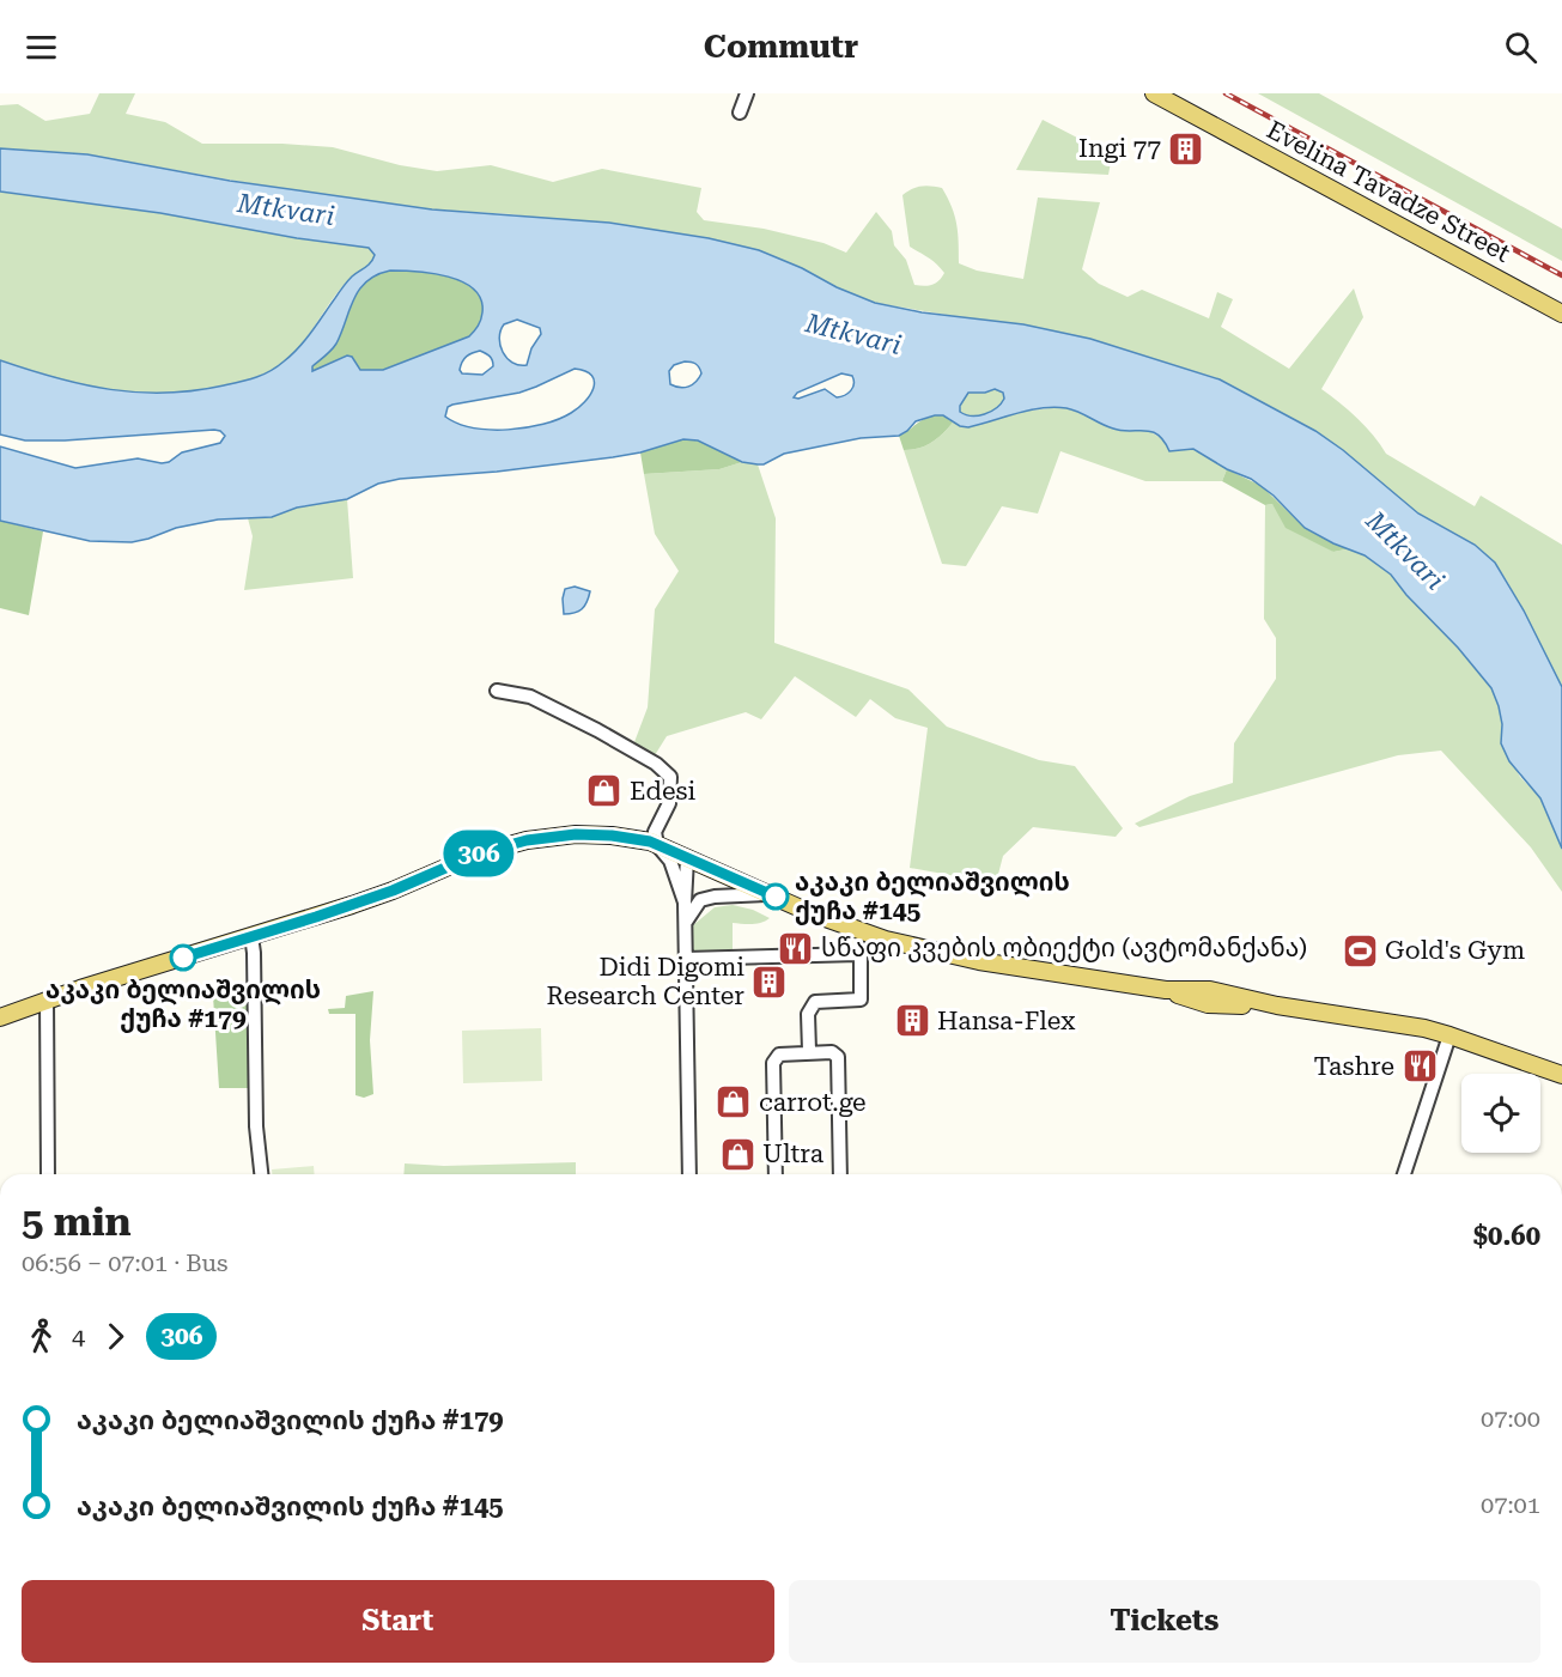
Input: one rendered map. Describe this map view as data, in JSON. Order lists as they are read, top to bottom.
{
  "streets": {
    "main road": ["Evelina Tavadze Street"]
  },
  "water": ["Mtkvari"],
  "places": {
    "building": ["Ingi 77", "Didi Digomi Research Center", "Hansa-Flex"],
    "shop": ["Edesi", "carrot.ge", "Ultra"],
    "other": ["აკაკი ბელიაშვილის ქუჩა #145", "აკაკი ბელიაშვილის ქუჩა #179"],
    "restaurant": ["სწაფი კვების ობიექტი (ავტომანქანა)", "Tashre"],
    "sports": ["Gold's Gym"]
  },
  "lines": ["bus line 306"],
  "page": {
    "header": "Commutr",
    "on_map": "306",
    "heading": ["5 min", "06:56 – 07:01 · Bus", "$0.60"],
    "legs": ["4", "306"],
    "list": [
      {
        "name": "აკაკი ბელიაშვილის ქუჩა #179",
        "value": "07:00"
      },
      {
        "name": "აკაკი ბელიაშვილის ქუჩა #145",
        "value": "07:01"
      }
    ],
    "buttons": ["Start", "Tickets"]
  }
}
